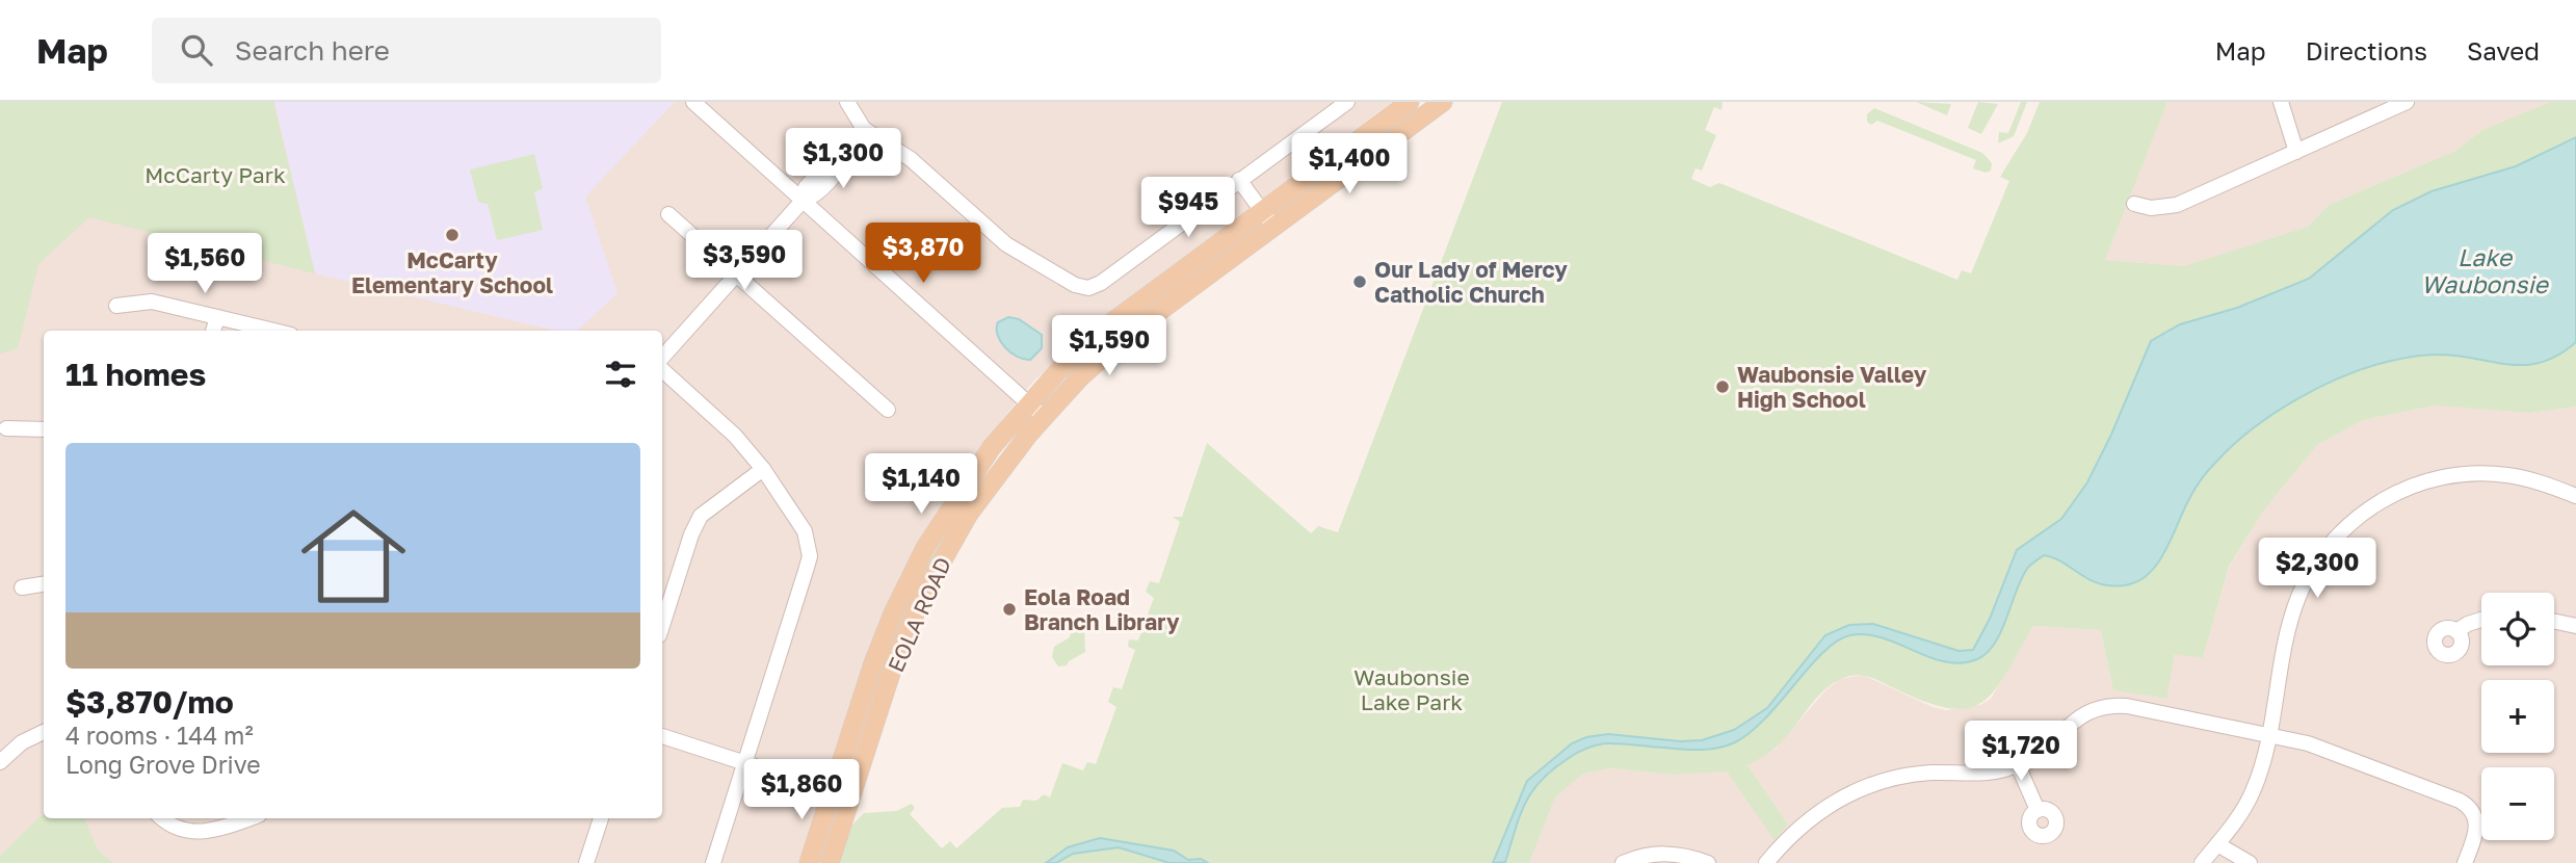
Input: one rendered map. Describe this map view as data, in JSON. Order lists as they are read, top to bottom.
{
  "streets": {
    "main road": ["EOLA ROAD"]
  },
  "water": ["Lake Waubonsie"],
  "parks": ["McCarty Park", "Waubonsie Lake Park"],
  "places": [
    "McCarty Elementary School",
    "Our Lady of Mercy Catholic Church",
    "Waubonsie Valley High School",
    "Eola Road Branch Library"
  ],
  "page": {
    "header": "Map",
    "search": "Search here",
    "nav": ["Map", "Directions", "Saved"],
    "price": [
      "$1,300",
      "$1,400",
      "$945",
      "$3,870",
      "$3,590",
      "$1,560",
      "$1,590",
      "$1,140",
      "$2,300",
      "$1,720",
      "$1,860"
    ],
    "heading": "11 homes",
    "list": [
      {
        "name": "$3,870/mo",
        "note": "4 rooms · 144 m² · Long Grove Drive"
      }
    ],
    "map_buttons": ["+", "−"]
  }
}
